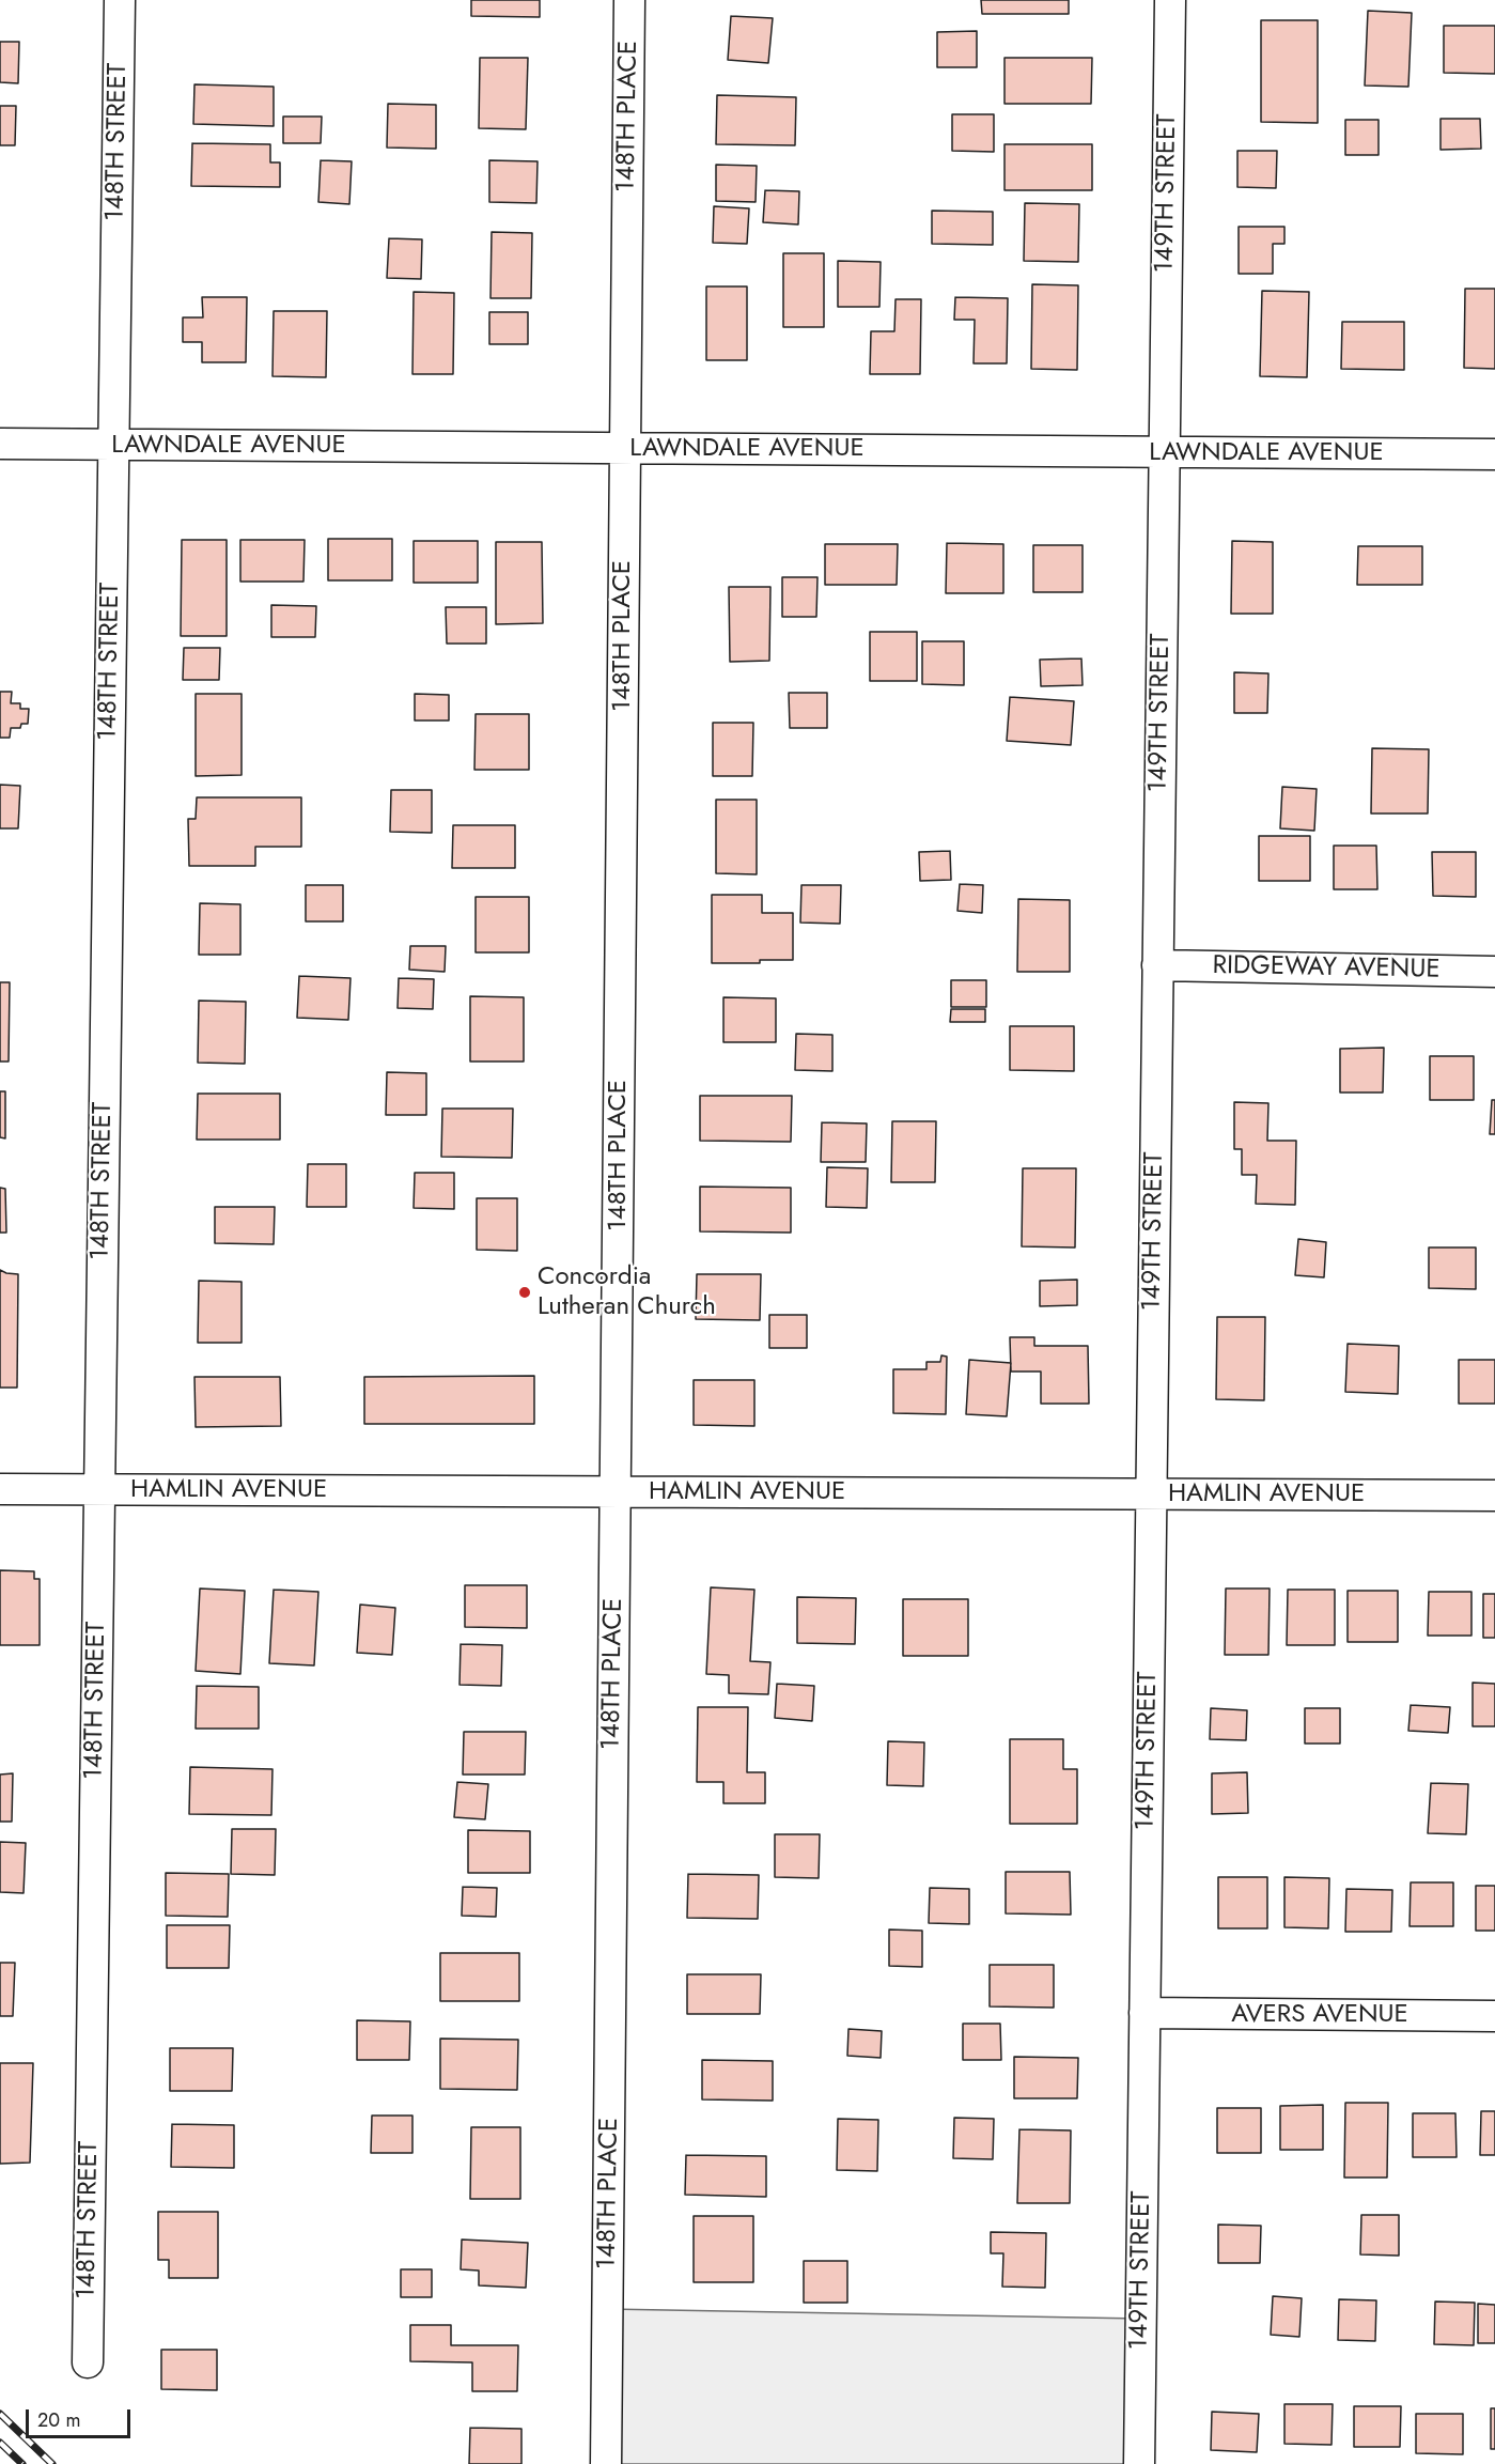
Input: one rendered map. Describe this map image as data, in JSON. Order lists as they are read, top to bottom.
{
  "streets": {
    "street": [
      "148TH PLACE",
      "148TH STREET",
      "149TH STREET",
      "LAWNDALE AVENUE",
      "RIDGEWAY AVENUE",
      "HAMLIN AVENUE",
      "AVERS AVENUE"
    ]
  },
  "crossings": [
    ["148TH PLACE", "LAWNDALE AVENUE"],
    ["148TH PLACE", "HAMLIN AVENUE"],
    ["148TH STREET", "LAWNDALE AVENUE"],
    ["148TH STREET", "HAMLIN AVENUE"],
    ["149TH STREET", "LAWNDALE AVENUE"],
    ["149TH STREET", "RIDGEWAY AVENUE"],
    ["149TH STREET", "HAMLIN AVENUE"],
    ["149TH STREET", "AVERS AVENUE"]
  ],
  "places": ["Concordia Lutheran Church"],
  "scale_bar": "20 m"
}
